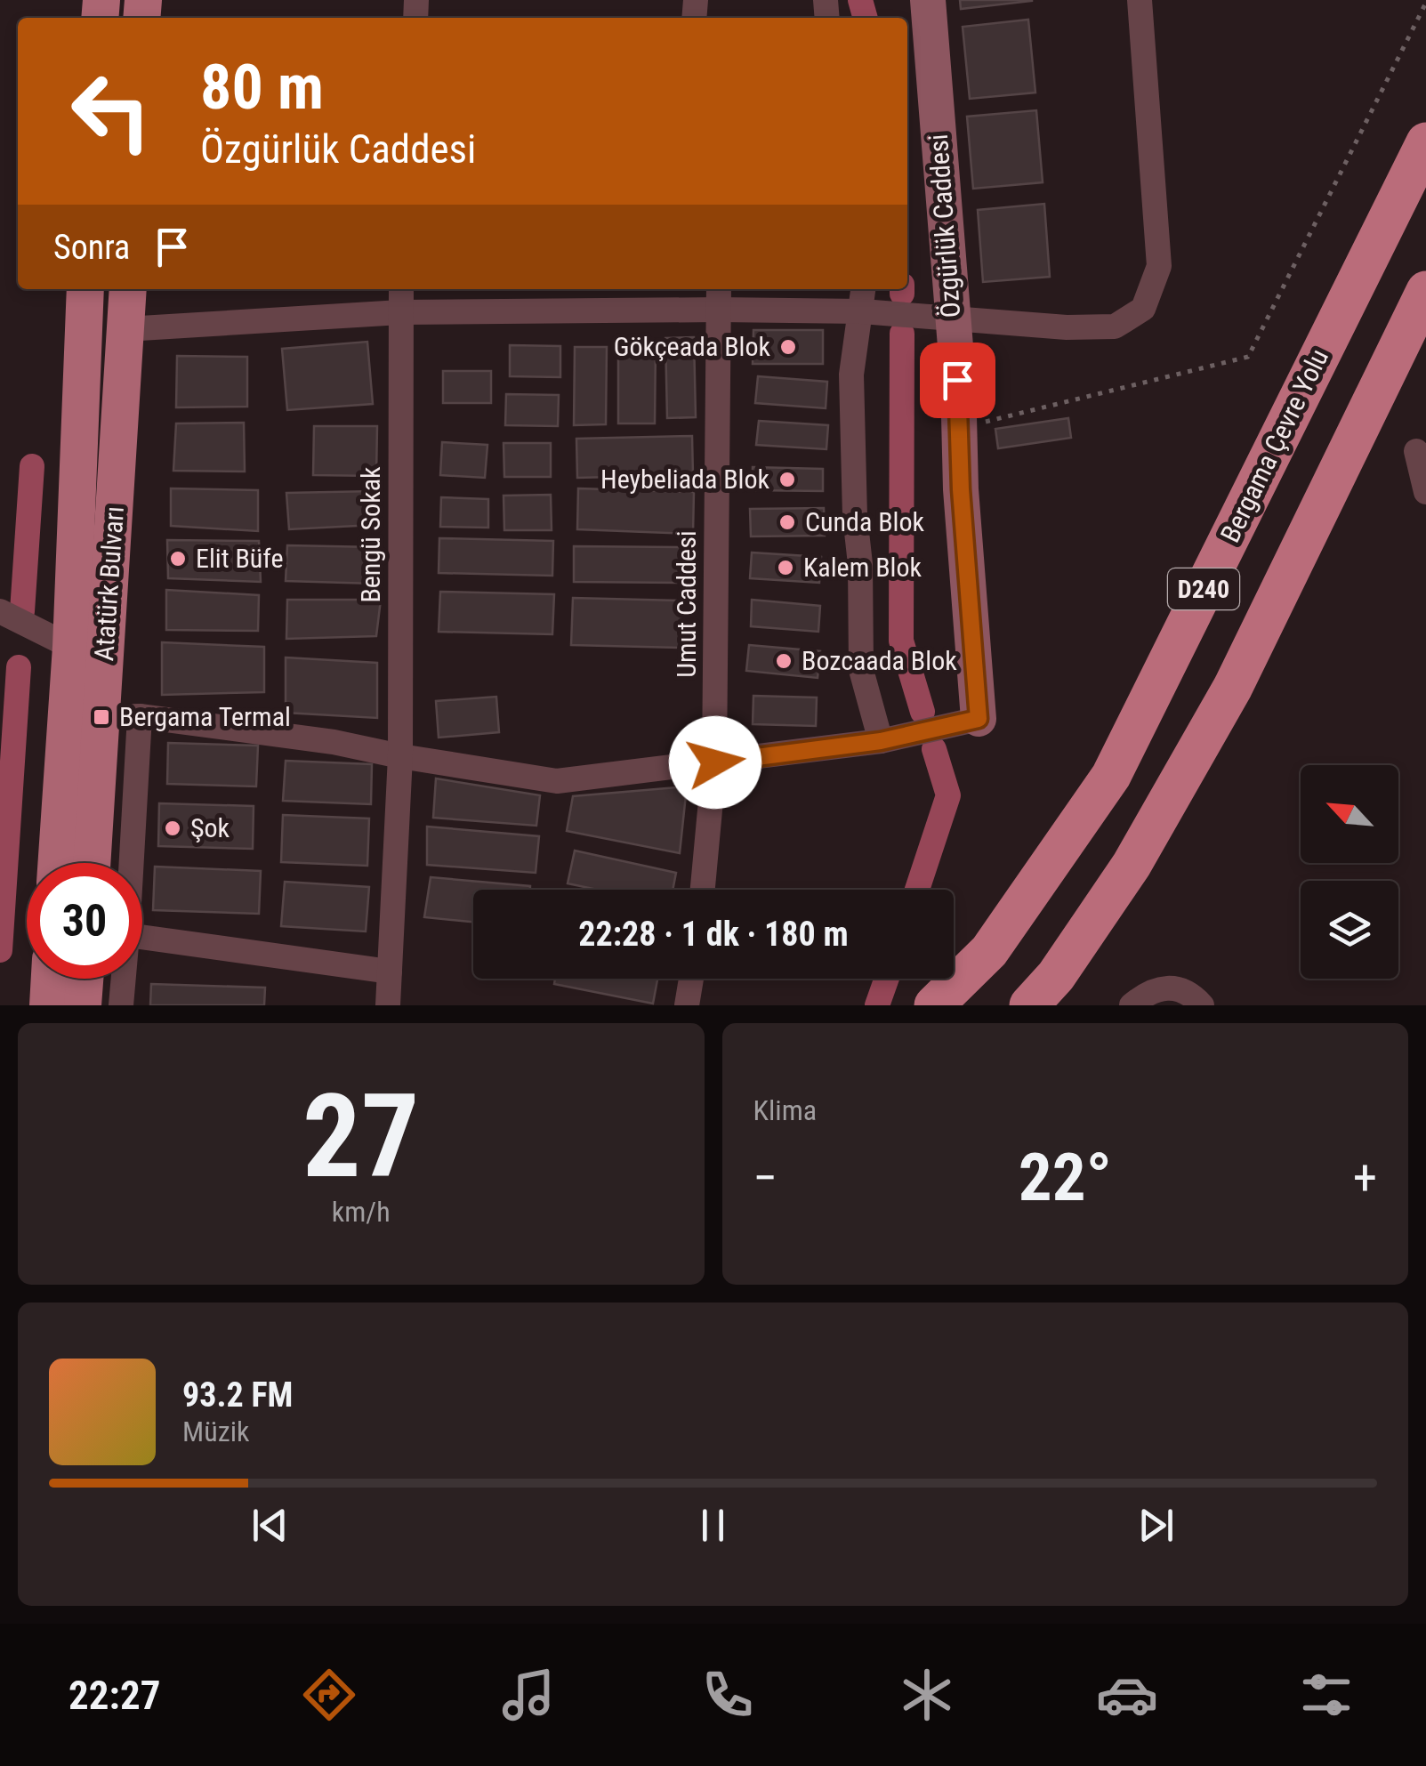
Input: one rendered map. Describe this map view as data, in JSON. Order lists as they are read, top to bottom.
{
  "streets": {
    "highway": ["Bergama Çevre Yolu", "D240"],
    "main road": ["Özgürlük Caddesi", "Atatürk Bulvarı"],
    "street": ["Bengü Sokak", "Umut Caddesi"]
  },
  "places": {
    "other": [
      "Gökçeada Blok",
      "Heybeliada Blok",
      "Cunda Blok",
      "Elit Büfe",
      "Kalem Blok",
      "Bozcaada Blok",
      "Şok"
    ],
    "transit": ["Bergama Termal"]
  },
  "north": "top left",
  "page": {
    "turn": ["80 m", "Özgürlük Caddesi"],
    "then": "Sonra",
    "limit": "30",
    "trip": "22:28 · 1 dk · 180 m",
    "tile": [
      ["27", "km/h"],
      "Klima"
    ],
    "heat": ["−", "22°", "+"],
    "song": ["93.2 FM", "Müzik"],
    "tabs": "22:27"
  }
}
